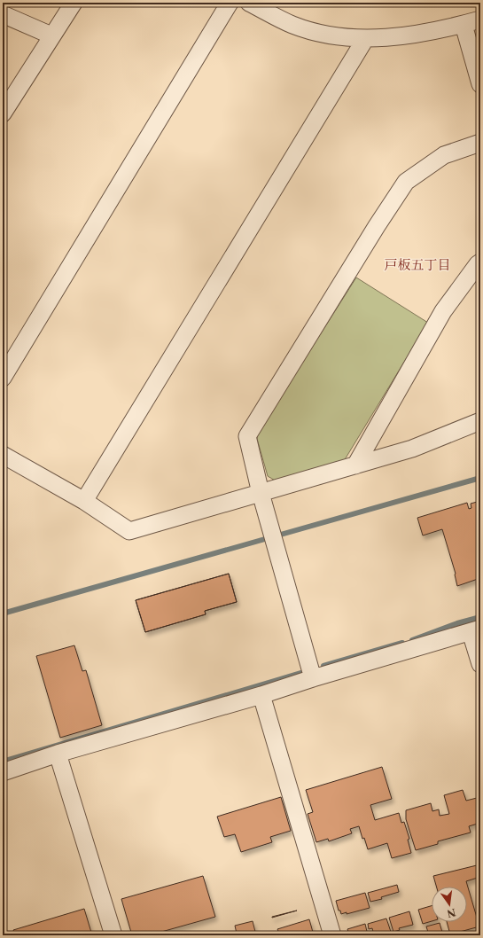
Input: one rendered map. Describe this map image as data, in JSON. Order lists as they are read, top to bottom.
{
  "districts": ["戸板五丁目"],
  "north": "bottom"
}
